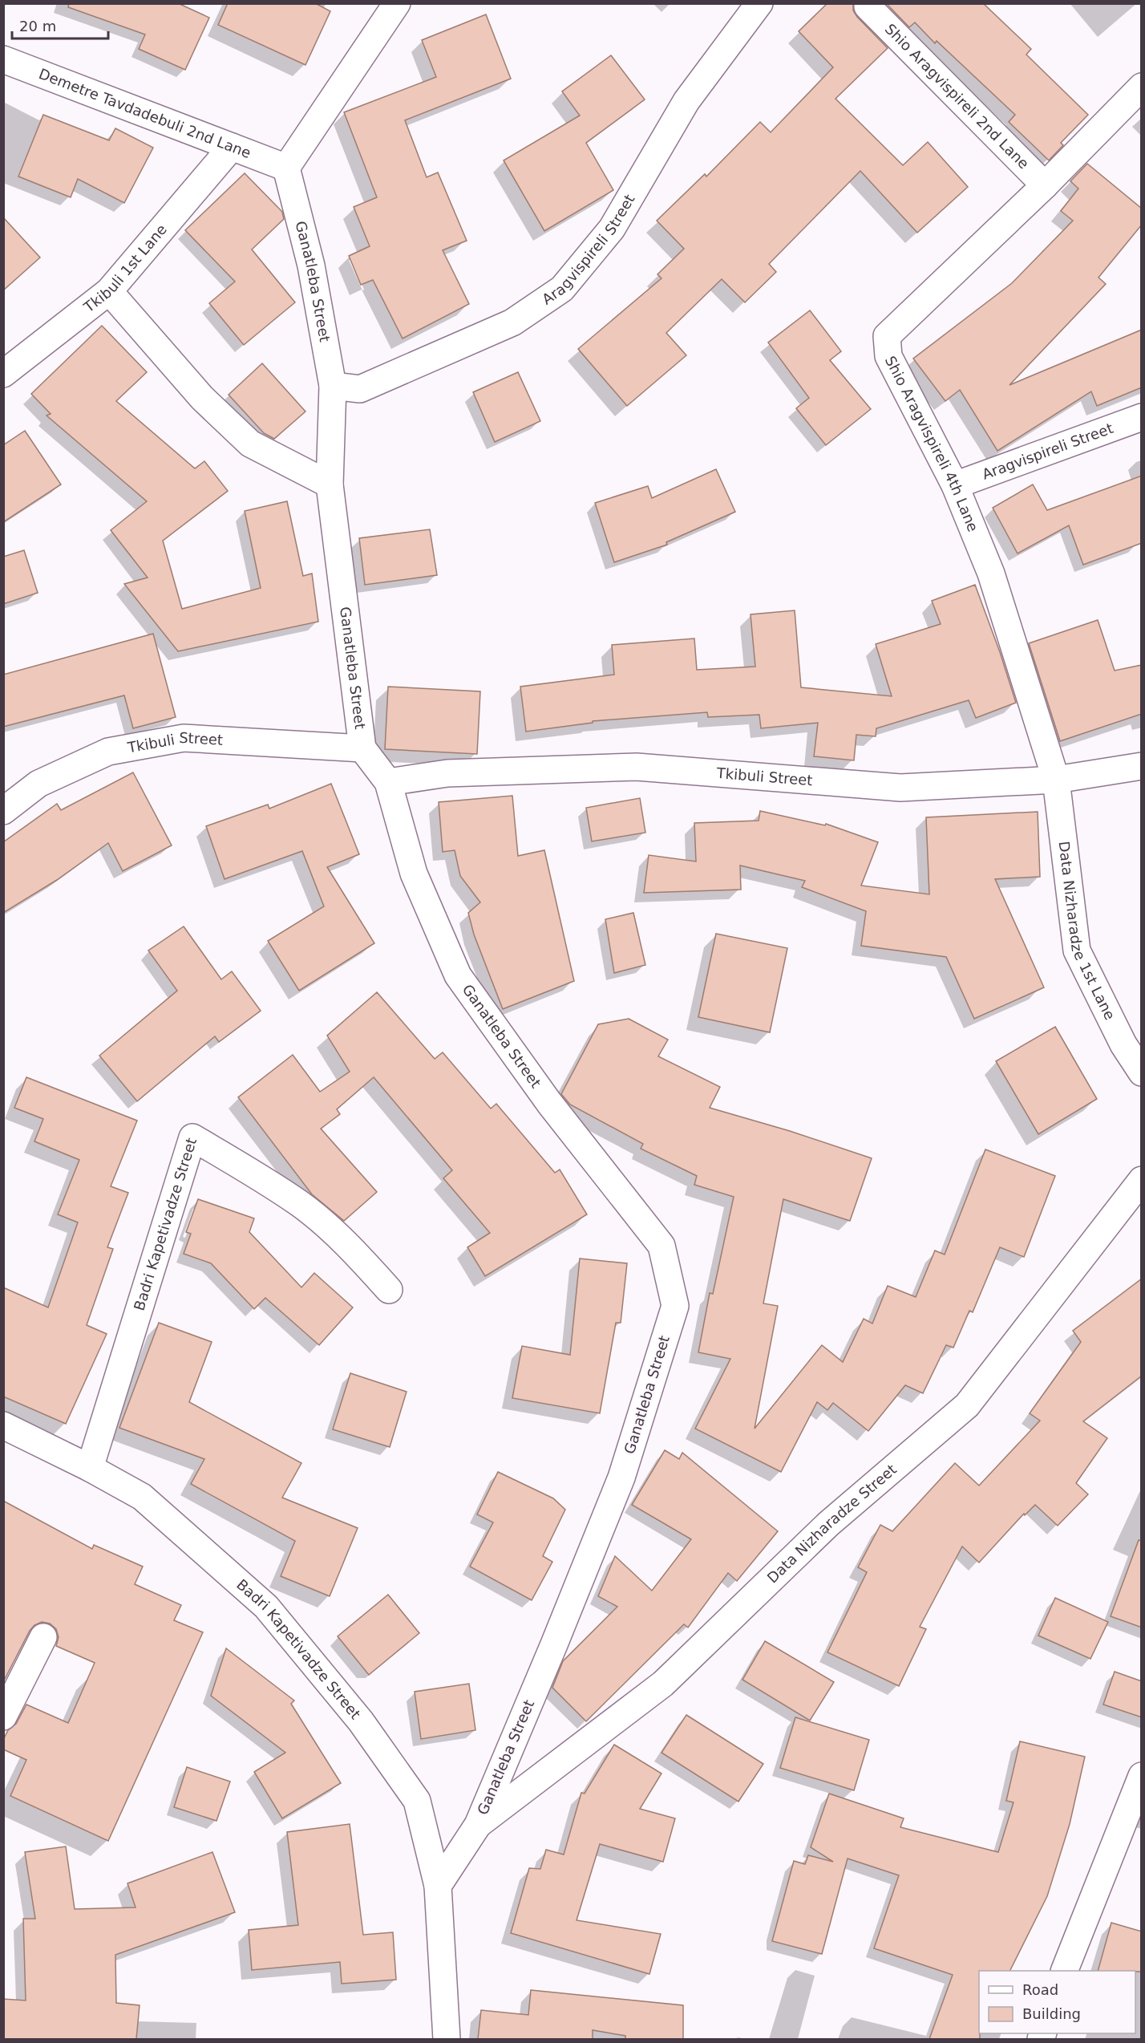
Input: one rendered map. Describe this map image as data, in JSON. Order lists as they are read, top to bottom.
{
  "streets": {
    "street": [
      "Shio Aragvispireli 2nd Lane",
      "Demetre Tavdadebuli 2nd Lane",
      "Aragvispireli Street",
      "Tkibuli 1st Lane",
      "Ganatleba Street",
      "Shio Aragvispireli 4th Lane",
      "Tkibuli Street",
      "Data Nizharadze 1st Lane",
      "Badri Kapetivadze Street",
      "Data Nizharadze Street"
    ]
  },
  "crossings": [
    ["Shio Aragvispireli 2nd Lane", "Shio Aragvispireli 4th Lane"],
    ["Demetre Tavdadebuli 2nd Lane", "Tkibuli 1st Lane"],
    ["Demetre Tavdadebuli 2nd Lane", "Ganatleba Street"],
    ["Aragvispireli Street", "Ganatleba Street"],
    ["Aragvispireli Street", "Shio Aragvispireli 4th Lane"],
    ["Ganatleba Street", "Tkibuli Street"],
    ["Ganatleba Street", "Badri Kapetivadze Street"],
    ["Ganatleba Street", "Data Nizharadze Street"],
    ["Shio Aragvispireli 4th Lane", "Tkibuli Street"],
    ["Shio Aragvispireli 4th Lane", "Data Nizharadze 1st Lane"],
    ["Tkibuli Street", "Data Nizharadze 1st Lane"]
  ],
  "legend": ["Road", "Building"],
  "scale_bar": "20 m"
}
